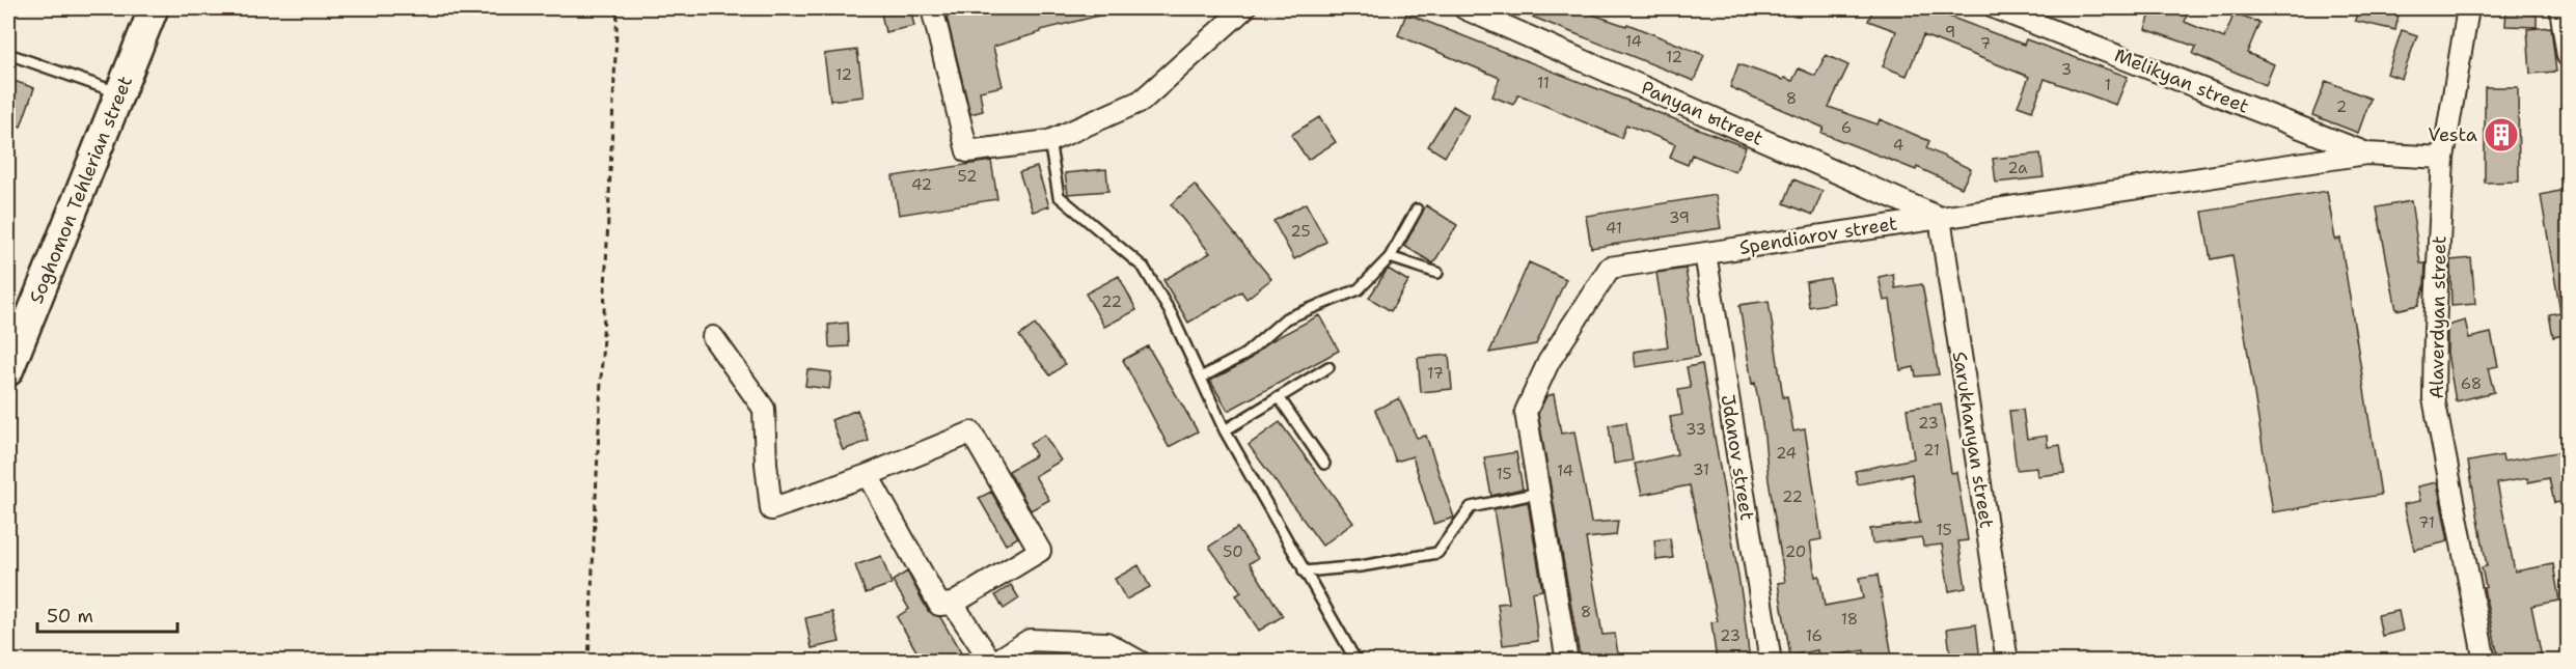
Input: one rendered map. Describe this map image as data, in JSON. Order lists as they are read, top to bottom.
{
  "streets": {
    "street": [
      "Melikyan street",
      "Panyan ыtreet",
      "Soghomon Tehlerian street",
      "Spendiarov street",
      "Alaverdyan street",
      "Sarukhanyan street",
      "Jdanov street"
    ]
  },
  "crossings": [
    ["Melikyan street", "Spendiarov street"],
    ["Panyan ыtreet", "Spendiarov street"],
    ["Panyan ыtreet", "Sarukhanyan street"],
    ["Spendiarov street", "Alaverdyan street"],
    ["Spendiarov street", "Sarukhanyan street"],
    ["Spendiarov street", "Jdanov street"]
  ],
  "places": {
    "building": ["Vesta"]
  },
  "house_numbers": [
    "9",
    "14",
    "7",
    "12",
    "3",
    "12",
    "11",
    "1",
    "8",
    "2",
    "6",
    "4",
    "2a",
    "52",
    "42",
    "39",
    "41",
    "25",
    "22",
    "17",
    "68",
    "23",
    "33",
    "21",
    "24",
    "31",
    "14",
    "15",
    "22",
    "71",
    "15",
    "50",
    "20",
    "8",
    "18",
    "23",
    "16"
  ],
  "scale_bar": "50 m"
}
